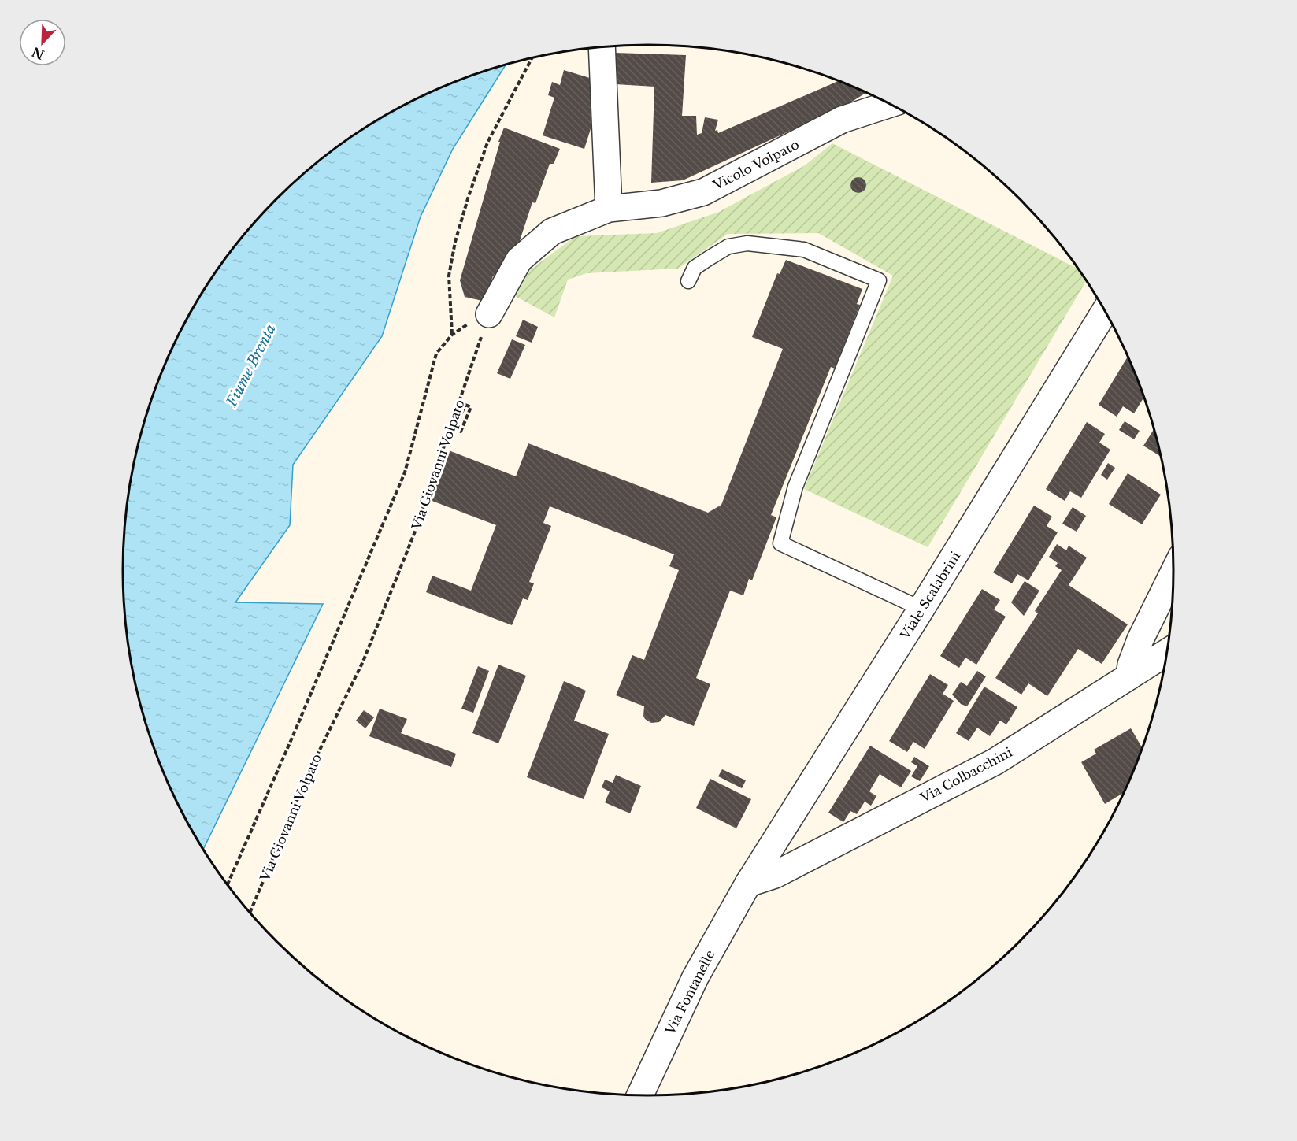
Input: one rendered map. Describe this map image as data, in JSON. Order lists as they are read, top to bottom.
{
  "streets": {
    "street": [
      "Vicolo Volpato",
      "Viale Scalabrini",
      "Via Colbacchini",
      "Via Fontanelle"
    ],
    "path": ["Via Giovanni Volpato"]
  },
  "crossings": [
    ["Viale Scalabrini", "Via Colbacchini"],
    ["Viale Scalabrini", "Via Fontanelle"],
    ["Via Colbacchini", "Via Fontanelle"]
  ],
  "water": ["Fiume Brenta"],
  "north": "bottom left"
}
